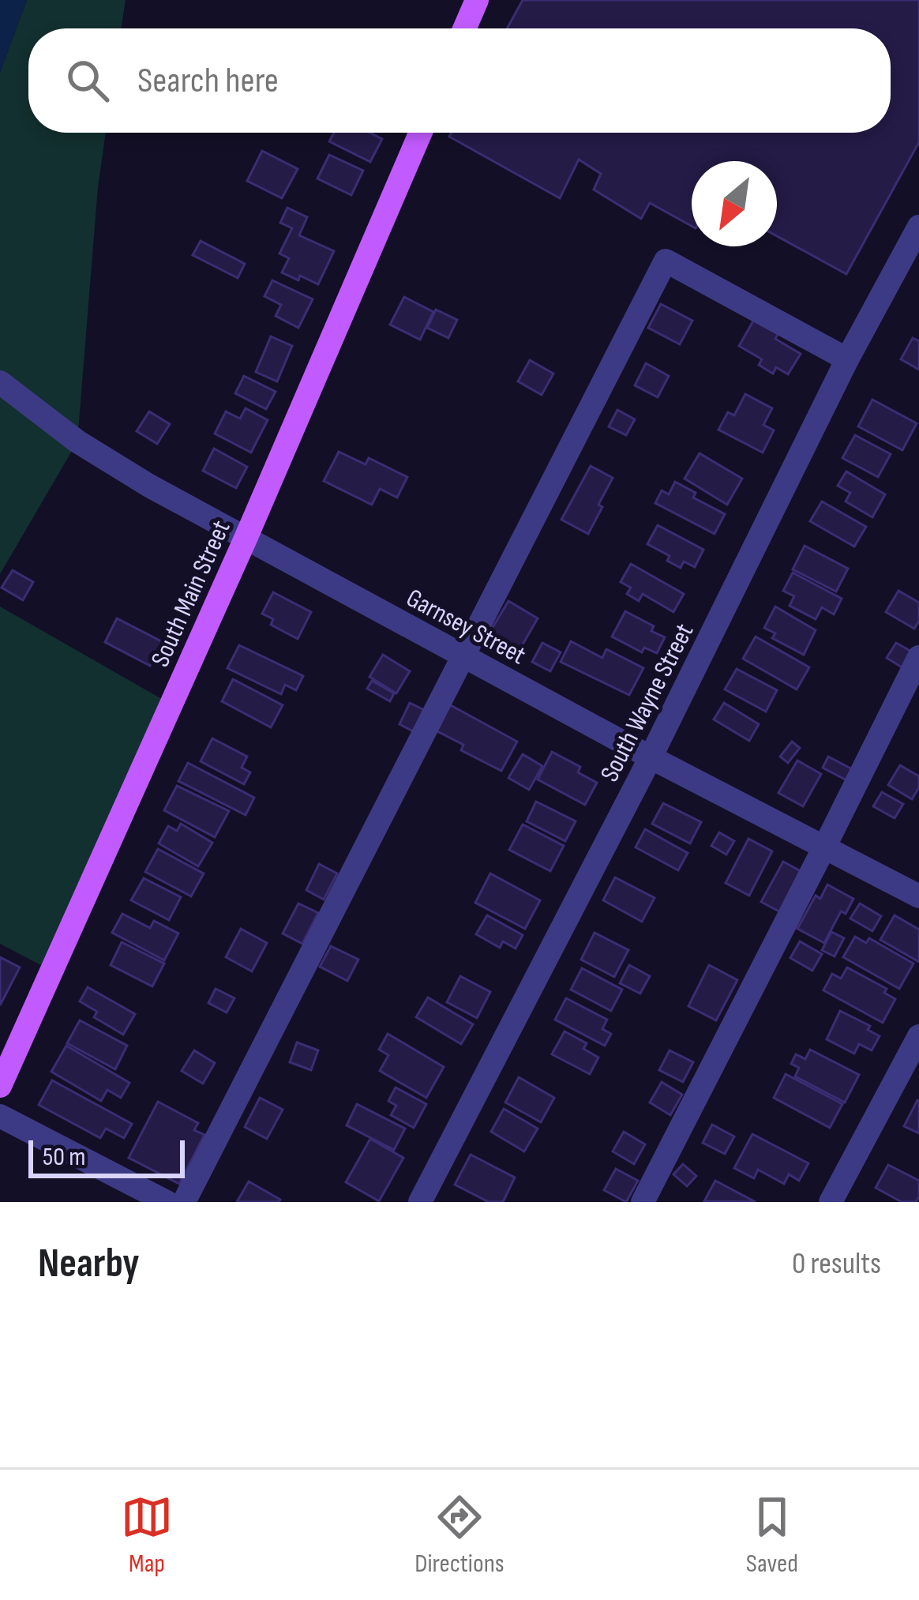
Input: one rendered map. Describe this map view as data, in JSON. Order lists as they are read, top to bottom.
{
  "streets": {
    "main road": ["South Main Street"],
    "street": ["Garnsey Street", "South Wayne Street"]
  },
  "crossings": [
    ["South Main Street", "Garnsey Street"],
    ["Garnsey Street", "South Wayne Street"]
  ],
  "scale_bar": "50 m",
  "north": "bottom left",
  "page": {
    "search": "Search here",
    "scale": "50 m",
    "heading": ["Nearby", "0 results"],
    "nav": ["Map", "Directions", "Saved"]
  }
}
